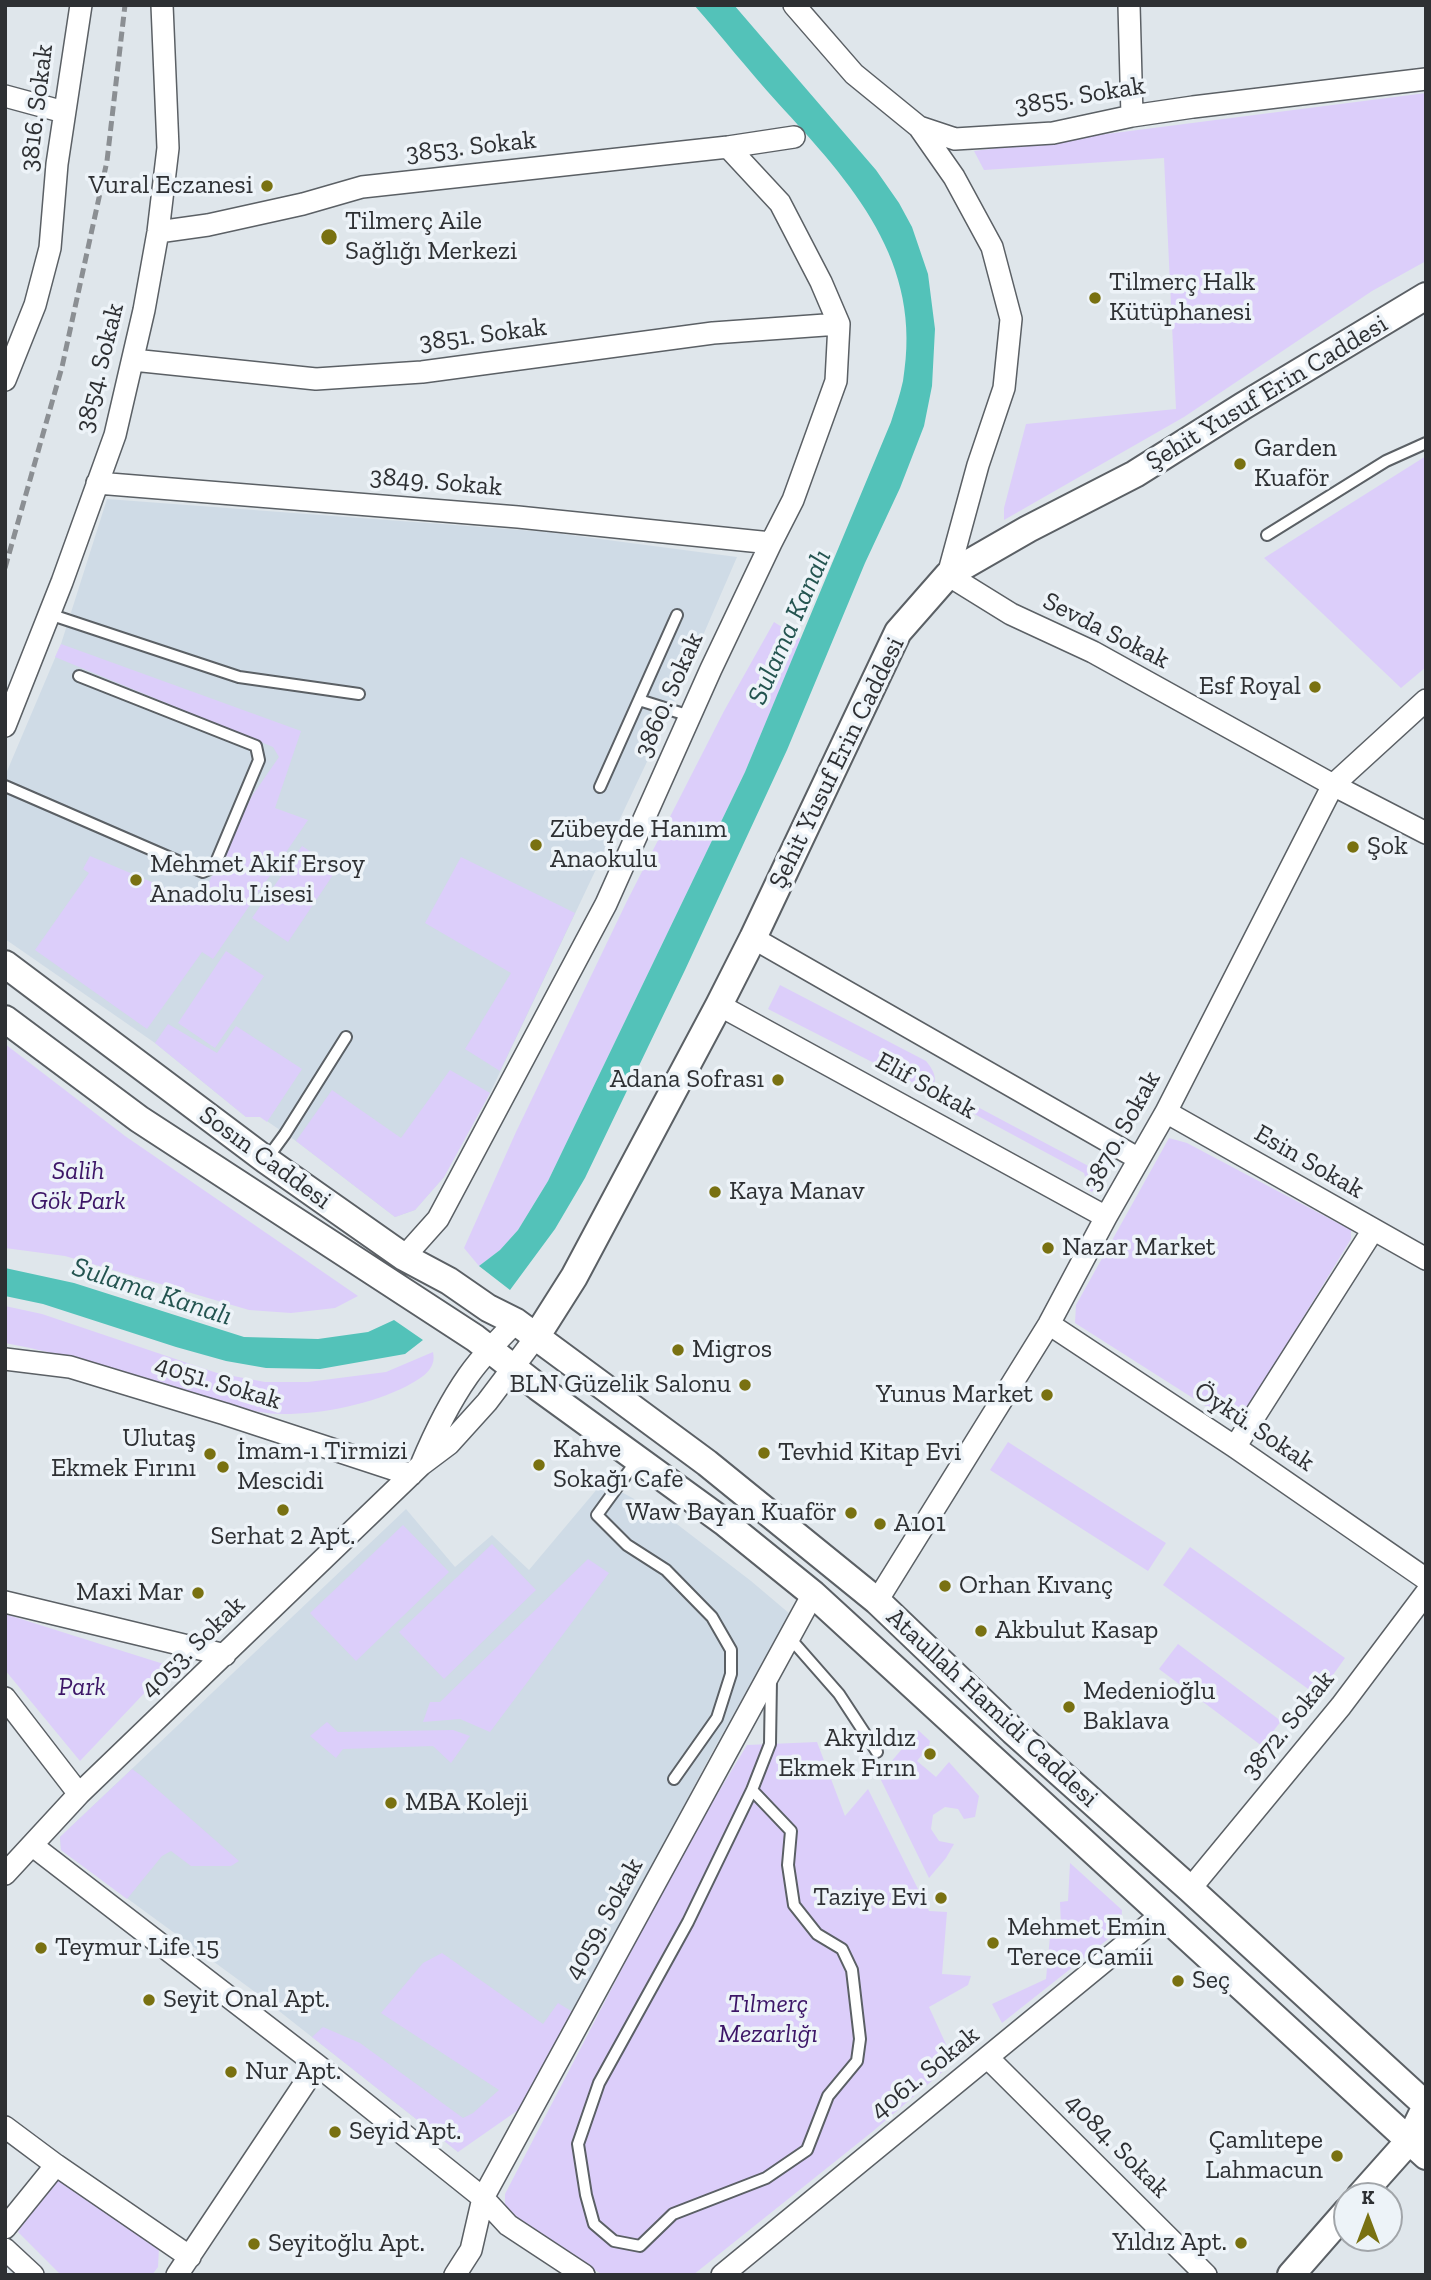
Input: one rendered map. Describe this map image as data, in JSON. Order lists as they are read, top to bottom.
{
  "streets": {
    "street": [
      "3855. Sokak",
      "3816. Sokak",
      "3853. Sokak",
      "3851. Sokak",
      "3854. Sokak",
      "Şehit Yusuf Erin Caddesi",
      "3849. Sokak",
      "Sevda Sokak",
      "3860. Sokak",
      "Elif Sokak",
      "3870. Sokak",
      "Sosın Caddesi",
      "Esin Sokak",
      "4051. Sokak",
      "Öykü. Sokak",
      "4053. Sokak",
      "Ataullah Hamidi Caddesi",
      "3872. Sokak",
      "4059. Sokak",
      "4061. Sokak",
      "4084. Sokak"
    ]
  },
  "crossings": [
    ["3853. Sokak", "3854. Sokak"],
    ["3853. Sokak", "3860. Sokak"],
    ["3851. Sokak", "3854. Sokak"],
    ["3851. Sokak", "3860. Sokak"],
    ["3854. Sokak", "3849. Sokak"],
    ["Şehit Yusuf Erin Caddesi", "Sevda Sokak"],
    ["Şehit Yusuf Erin Caddesi", "Elif Sokak"],
    ["Şehit Yusuf Erin Caddesi", "Sosın Caddesi"],
    ["Şehit Yusuf Erin Caddesi", "4053. Sokak"],
    ["Şehit Yusuf Erin Caddesi", "Ataullah Hamidi Caddesi"],
    ["3849. Sokak", "3860. Sokak"],
    ["Sevda Sokak", "3870. Sokak"],
    ["3860. Sokak", "Sosın Caddesi"],
    ["Elif Sokak", "3870. Sokak"],
    ["3870. Sokak", "Esin Sokak"],
    ["3870. Sokak", "Öykü. Sokak"],
    ["3870. Sokak", "Ataullah Hamidi Caddesi"],
    ["Sosın Caddesi", "4053. Sokak"],
    ["Sosın Caddesi", "Ataullah Hamidi Caddesi"],
    ["4051. Sokak", "4053. Sokak"],
    ["4053. Sokak", "Ataullah Hamidi Caddesi"],
    ["Ataullah Hamidi Caddesi", "3872. Sokak"],
    ["Ataullah Hamidi Caddesi", "4059. Sokak"],
    ["Ataullah Hamidi Caddesi", "4061. Sokak"],
    ["4061. Sokak", "4084. Sokak"]
  ],
  "water": ["Sulama Kanalı"],
  "parks": ["Salih Gök Park", "Park", "Tılmerç Mezarlığı"],
  "places": [
    "Vural Eczanesi",
    "Tilmerç Aile Sağlığı Merkezi",
    "Tilmerç Halk Kütüphanesi",
    "Garden Kuaför",
    "Esf Royal",
    "Zübeyde Hanım Anaokulu",
    "Şok",
    "Mehmet Akif Ersoy Anadolu Lisesi",
    "Adana Sofrası",
    "Kaya Manav",
    "Nazar Market",
    "Migros",
    "BLN Güzelik Salonu",
    "Yunus Market",
    "Tevhid Kitap Evi",
    "Ulutaş Ekmek Fırını",
    "Kahve Sokağı Cafe",
    "İmam-ı Tirmizi Mescidi",
    "Serhat 2 Apt.",
    "Waw Bayan Kuaför",
    "A101",
    "Orhan Kıvanç",
    "Maxi Mar",
    "Akbulut Kasap",
    "Medenioğlu Baklava",
    "Akyıldız Ekmek Fırın",
    "MBA Koleji",
    "Taziye Evi",
    "Mehmet Emin Terece Camii",
    "Teymur Life 15",
    "Seç",
    "Seyit Onal Apt.",
    "Nur Apt.",
    "Seyid Apt.",
    "Çamlıtepe Lahmacun",
    "Yıldız Apt.",
    "Seyitoğlu Apt."
  ],
  "north": "top"
}
